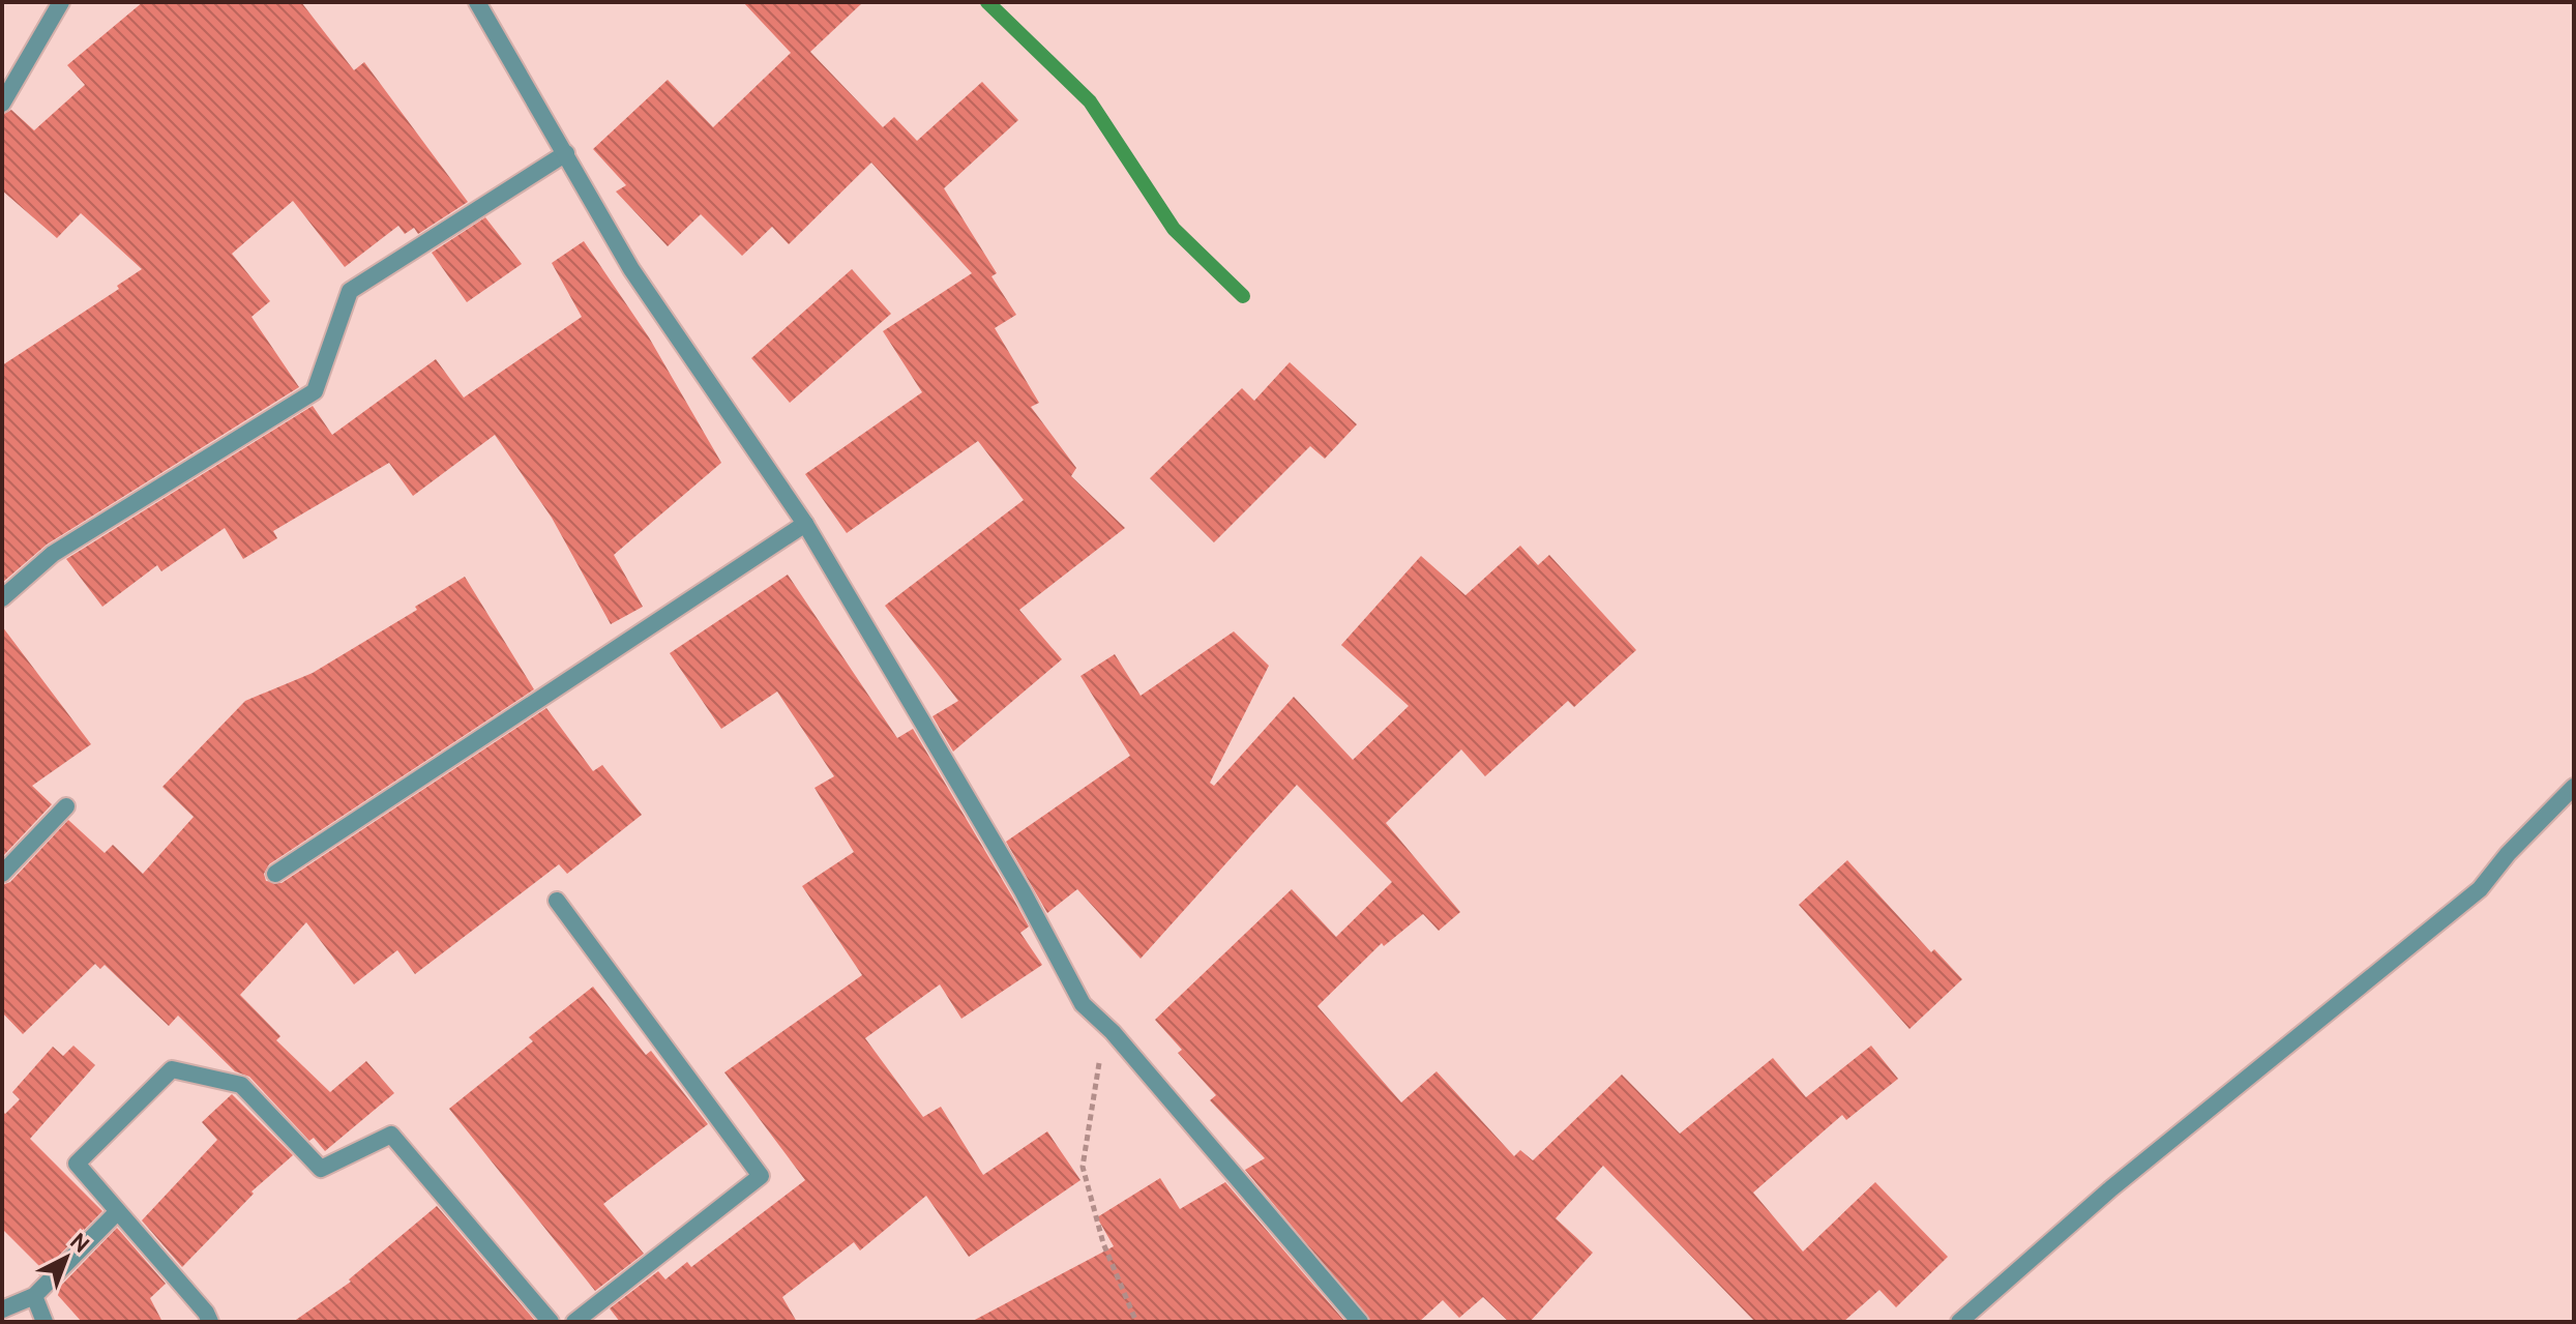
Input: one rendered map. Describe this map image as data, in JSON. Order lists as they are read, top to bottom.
{
  "north": "top right"
}
